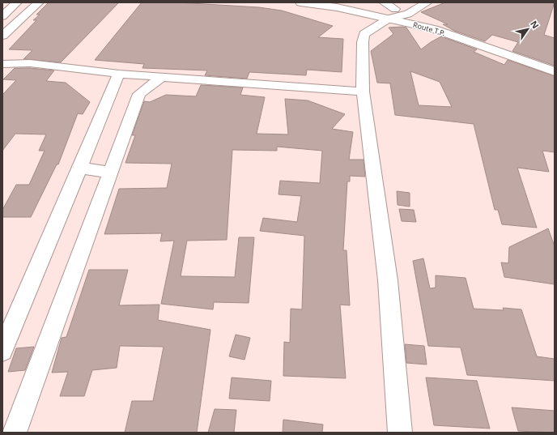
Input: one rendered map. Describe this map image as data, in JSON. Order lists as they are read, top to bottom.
{
  "streets": {
    "street": ["Route T.P."]
  },
  "north": "top right"
}
